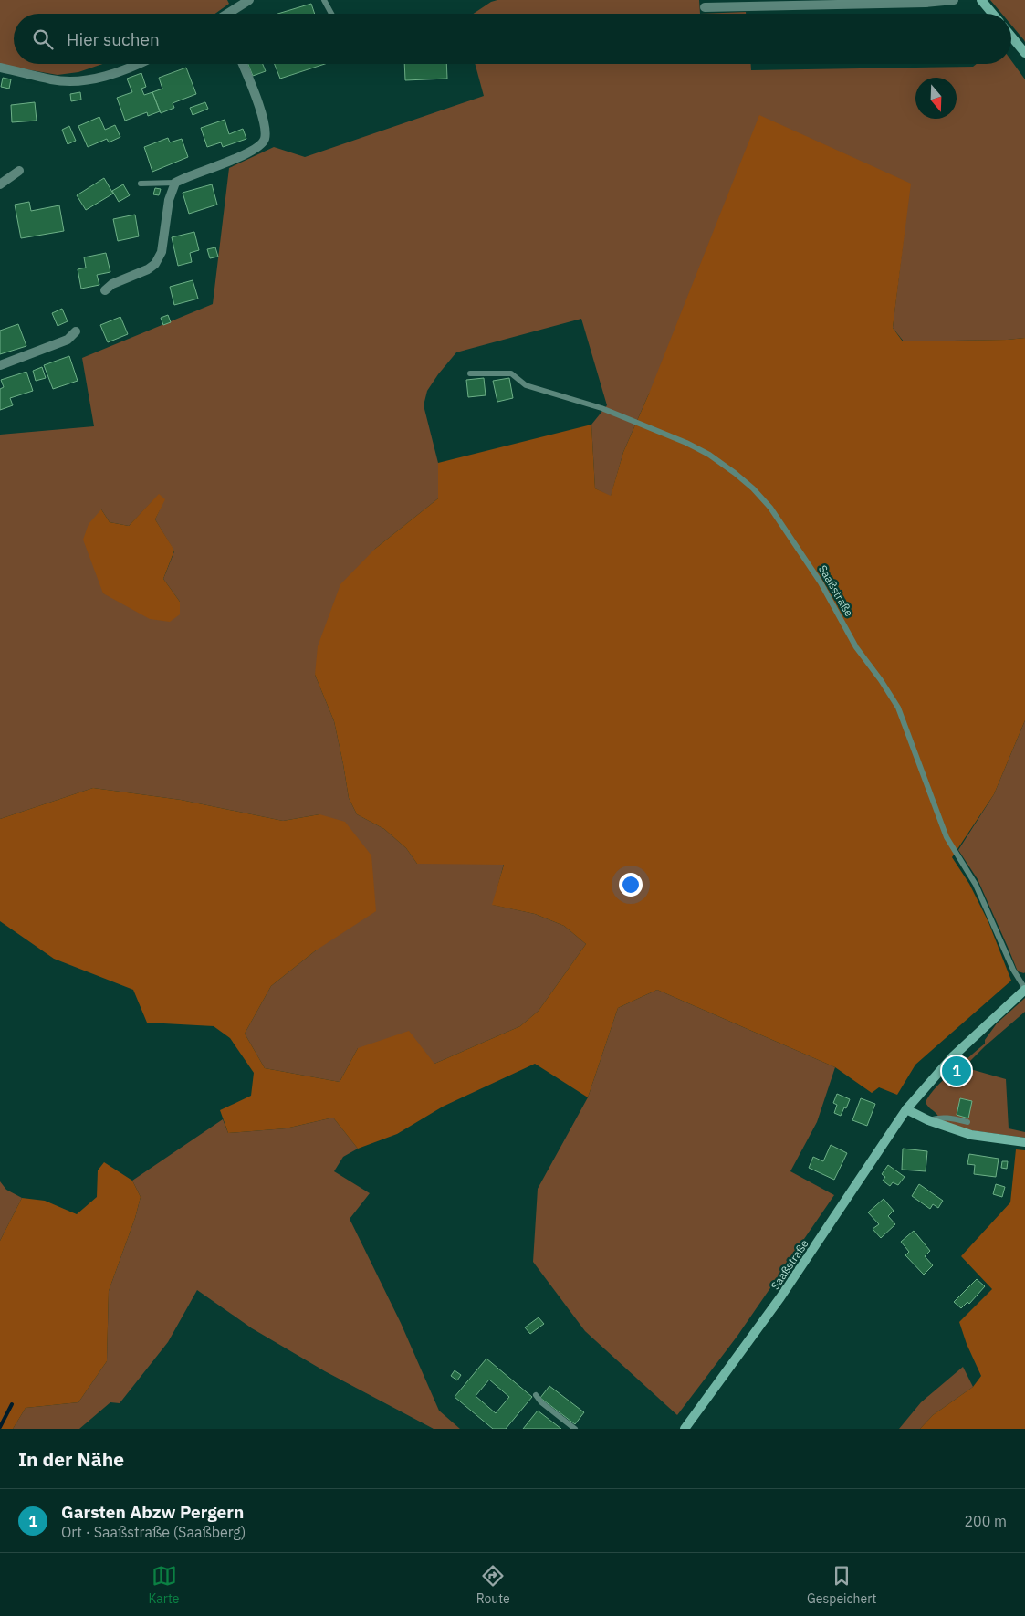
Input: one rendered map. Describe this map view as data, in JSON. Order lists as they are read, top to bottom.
{
  "streets": {
    "street": ["Saaßstraße"]
  },
  "north": "bottom",
  "page": {
    "search": "Hier suchen",
    "pins": "1",
    "heading": "In der Nähe",
    "list": [
      {
        "mark": "1",
        "name": "Garsten Abzw Pergern",
        "note": "Ort · Saaßstraße (Saaßberg)",
        "value": "200 m"
      }
    ],
    "nav": ["Karte", "Route", "Gespeichert"]
  }
}
